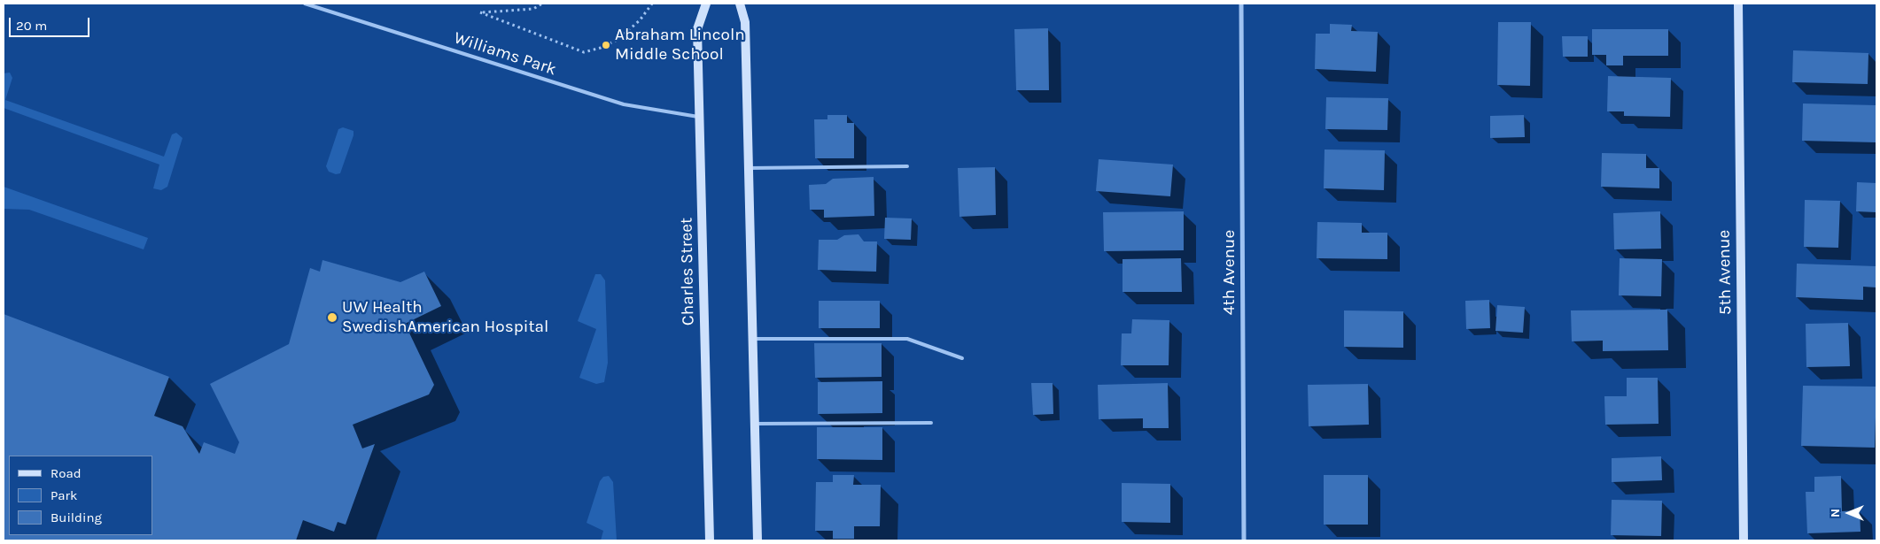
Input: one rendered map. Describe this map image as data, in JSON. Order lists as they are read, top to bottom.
{
  "streets": {
    "main road": ["Charles Street", "5th Avenue"],
    "street": ["4th Avenue"],
    "lane": ["Williams Park"]
  },
  "crossings": [
    ["Williams Park", "Charles Street"]
  ],
  "places": ["Abraham Lincoln Middle School", "UW Health SwedishAmerican Hospital"],
  "legend": ["Road", "Park", "Building"],
  "scale_bar": "20 m",
  "north": "left"
}
